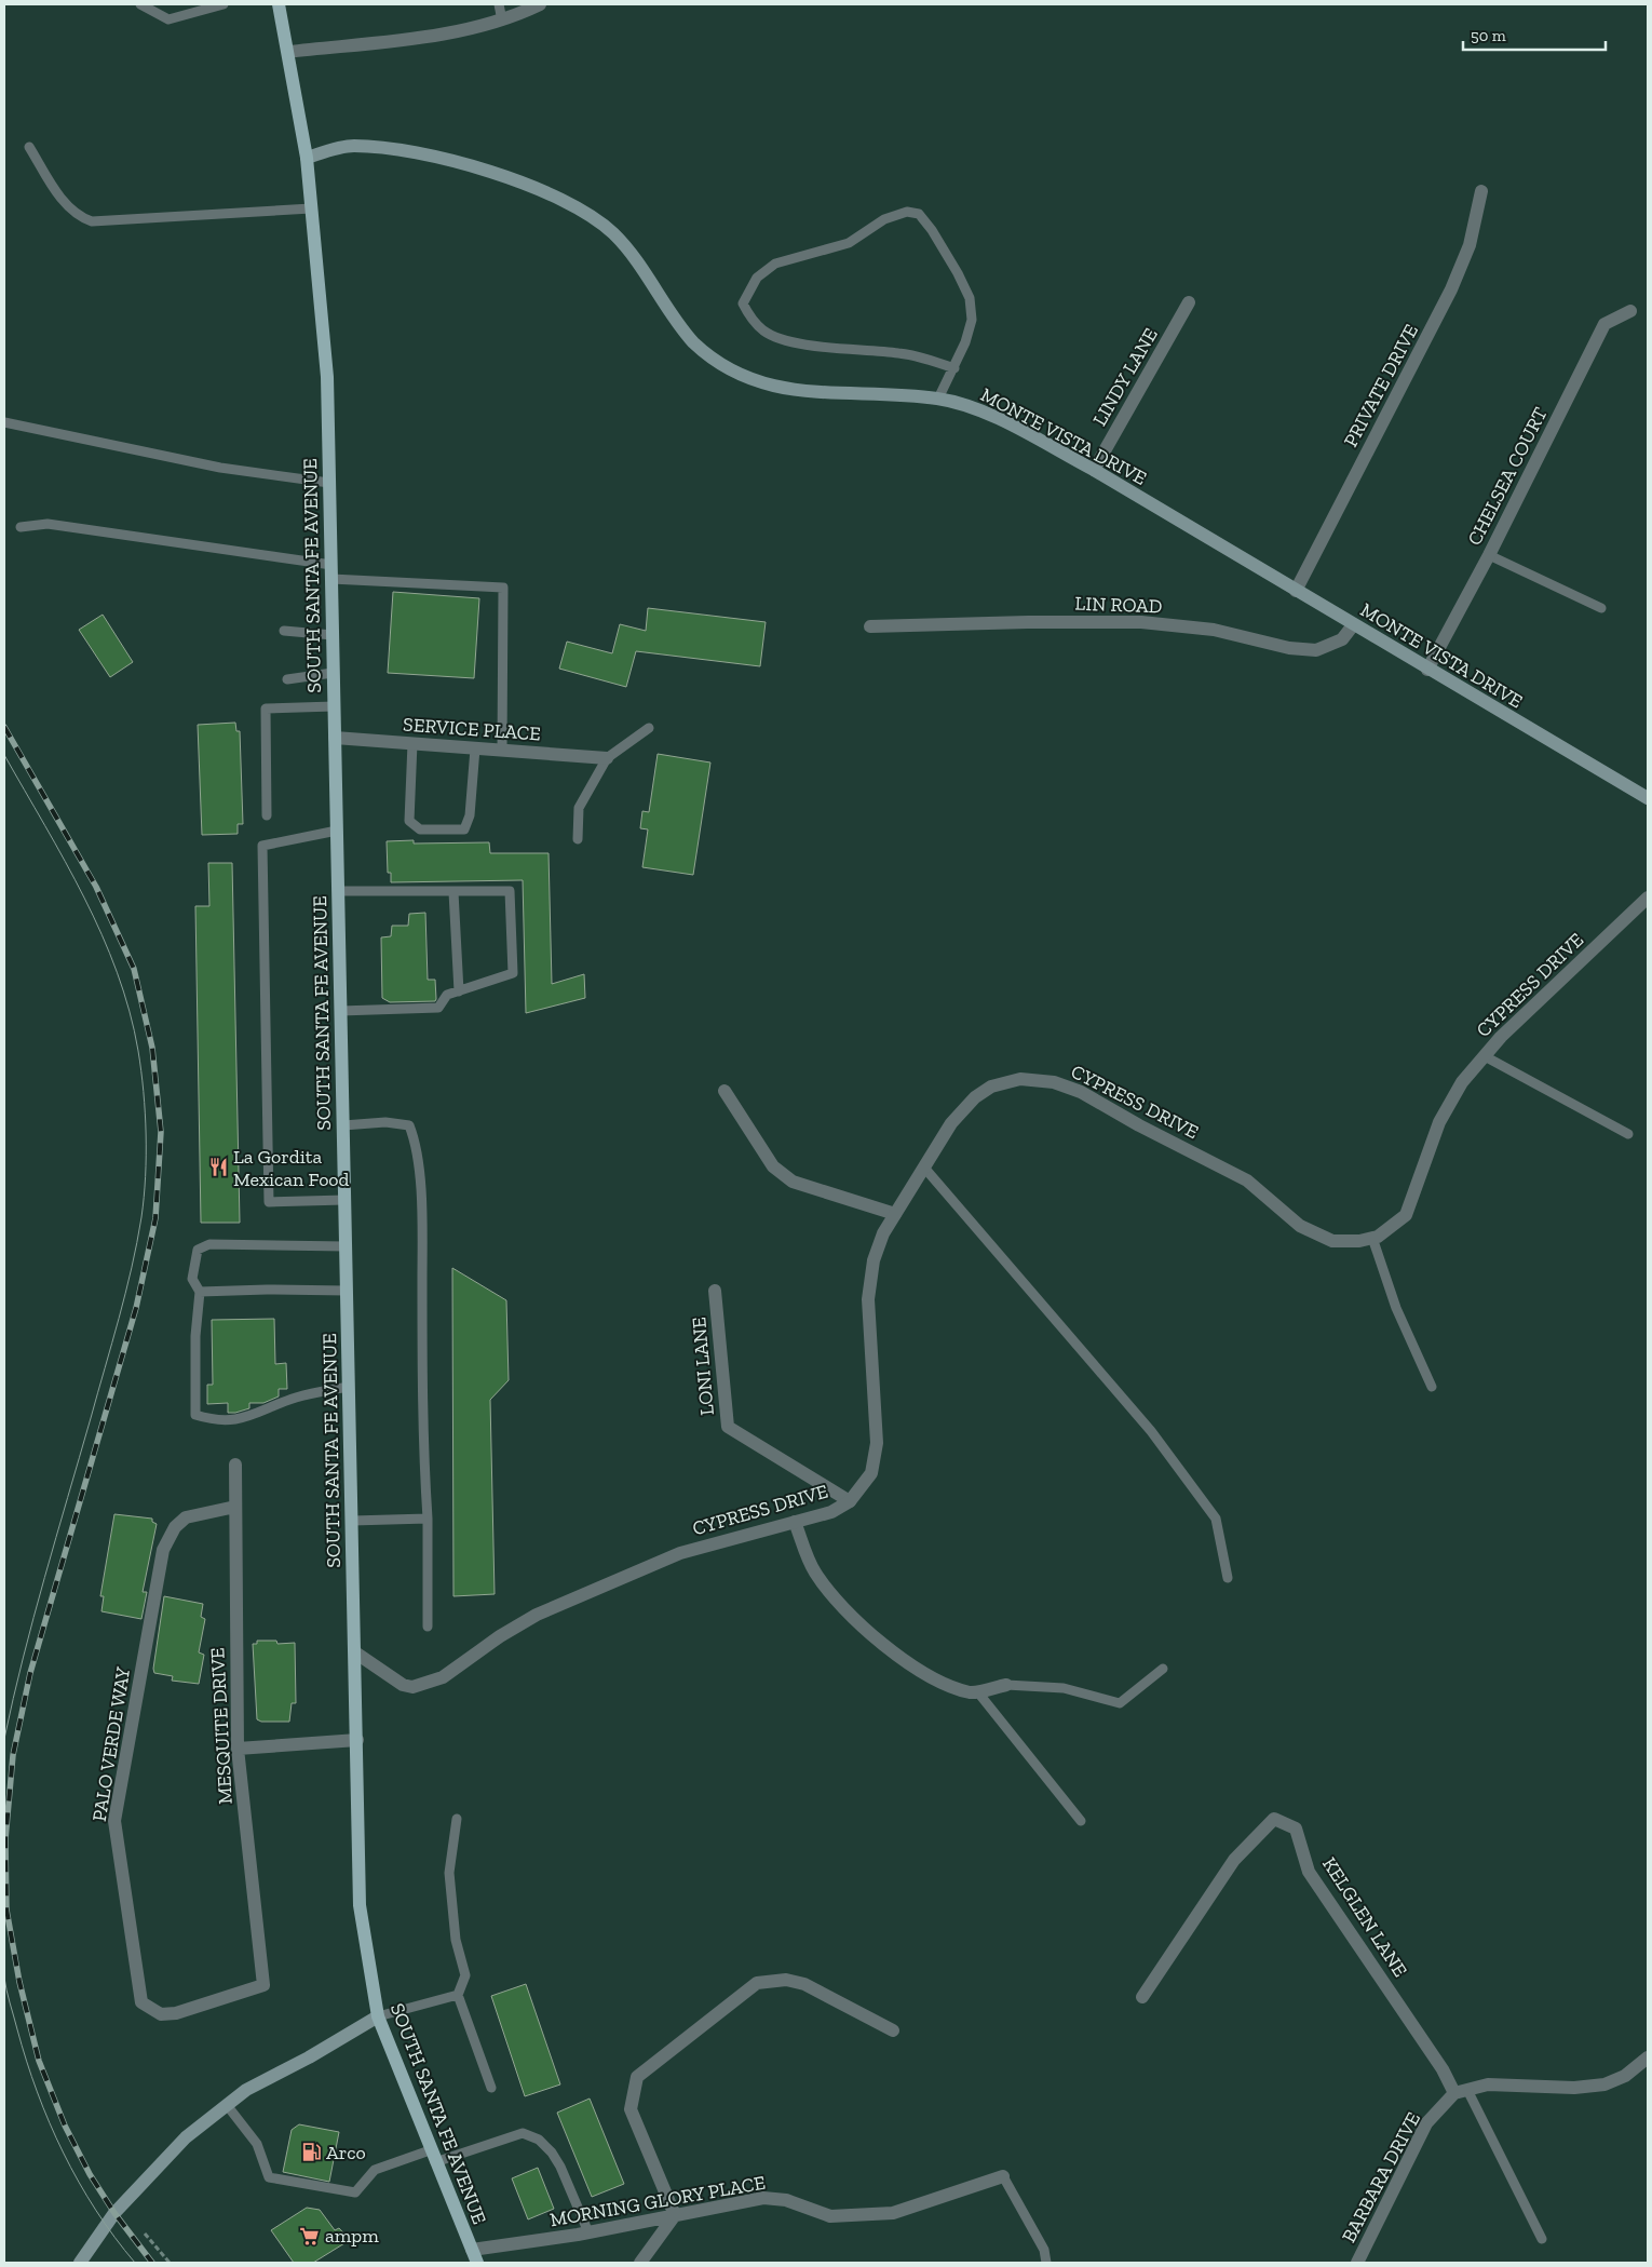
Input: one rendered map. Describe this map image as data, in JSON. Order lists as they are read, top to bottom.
{
  "streets": {
    "main road": ["MONTE VISTA DRIVE", "SOUTH SANTA FE AVENUE"],
    "street": [
      "LINDY LANE",
      "PRIVATE DRIVE",
      "CHELSEA COURT",
      "LIN ROAD",
      "SERVICE PLACE",
      "CYPRESS DRIVE",
      "LONI LANE",
      "MESQUITE DRIVE",
      "PALO VERDE WAY",
      "KELGLEN LANE",
      "BARBARA DRIVE",
      "MORNING GLORY PLACE"
    ]
  },
  "crossings": [
    ["LINDY LANE", "MONTE VISTA DRIVE"],
    ["PRIVATE DRIVE", "MONTE VISTA DRIVE"],
    ["MONTE VISTA DRIVE", "CHELSEA COURT"],
    ["MONTE VISTA DRIVE", "SOUTH SANTA FE AVENUE"],
    ["MONTE VISTA DRIVE", "LIN ROAD"],
    ["SOUTH SANTA FE AVENUE", "SERVICE PLACE"],
    ["SOUTH SANTA FE AVENUE", "CYPRESS DRIVE"],
    ["SOUTH SANTA FE AVENUE", "MORNING GLORY PLACE"],
    ["CYPRESS DRIVE", "LONI LANE"],
    ["MESQUITE DRIVE", "PALO VERDE WAY"],
    ["KELGLEN LANE", "BARBARA DRIVE"]
  ],
  "places": {
    "restaurant": ["La Gordita Mexican Food"],
    "fuel station": ["Arco"],
    "supermarket": ["ampm"]
  },
  "scale_bar": "50 m"
}
